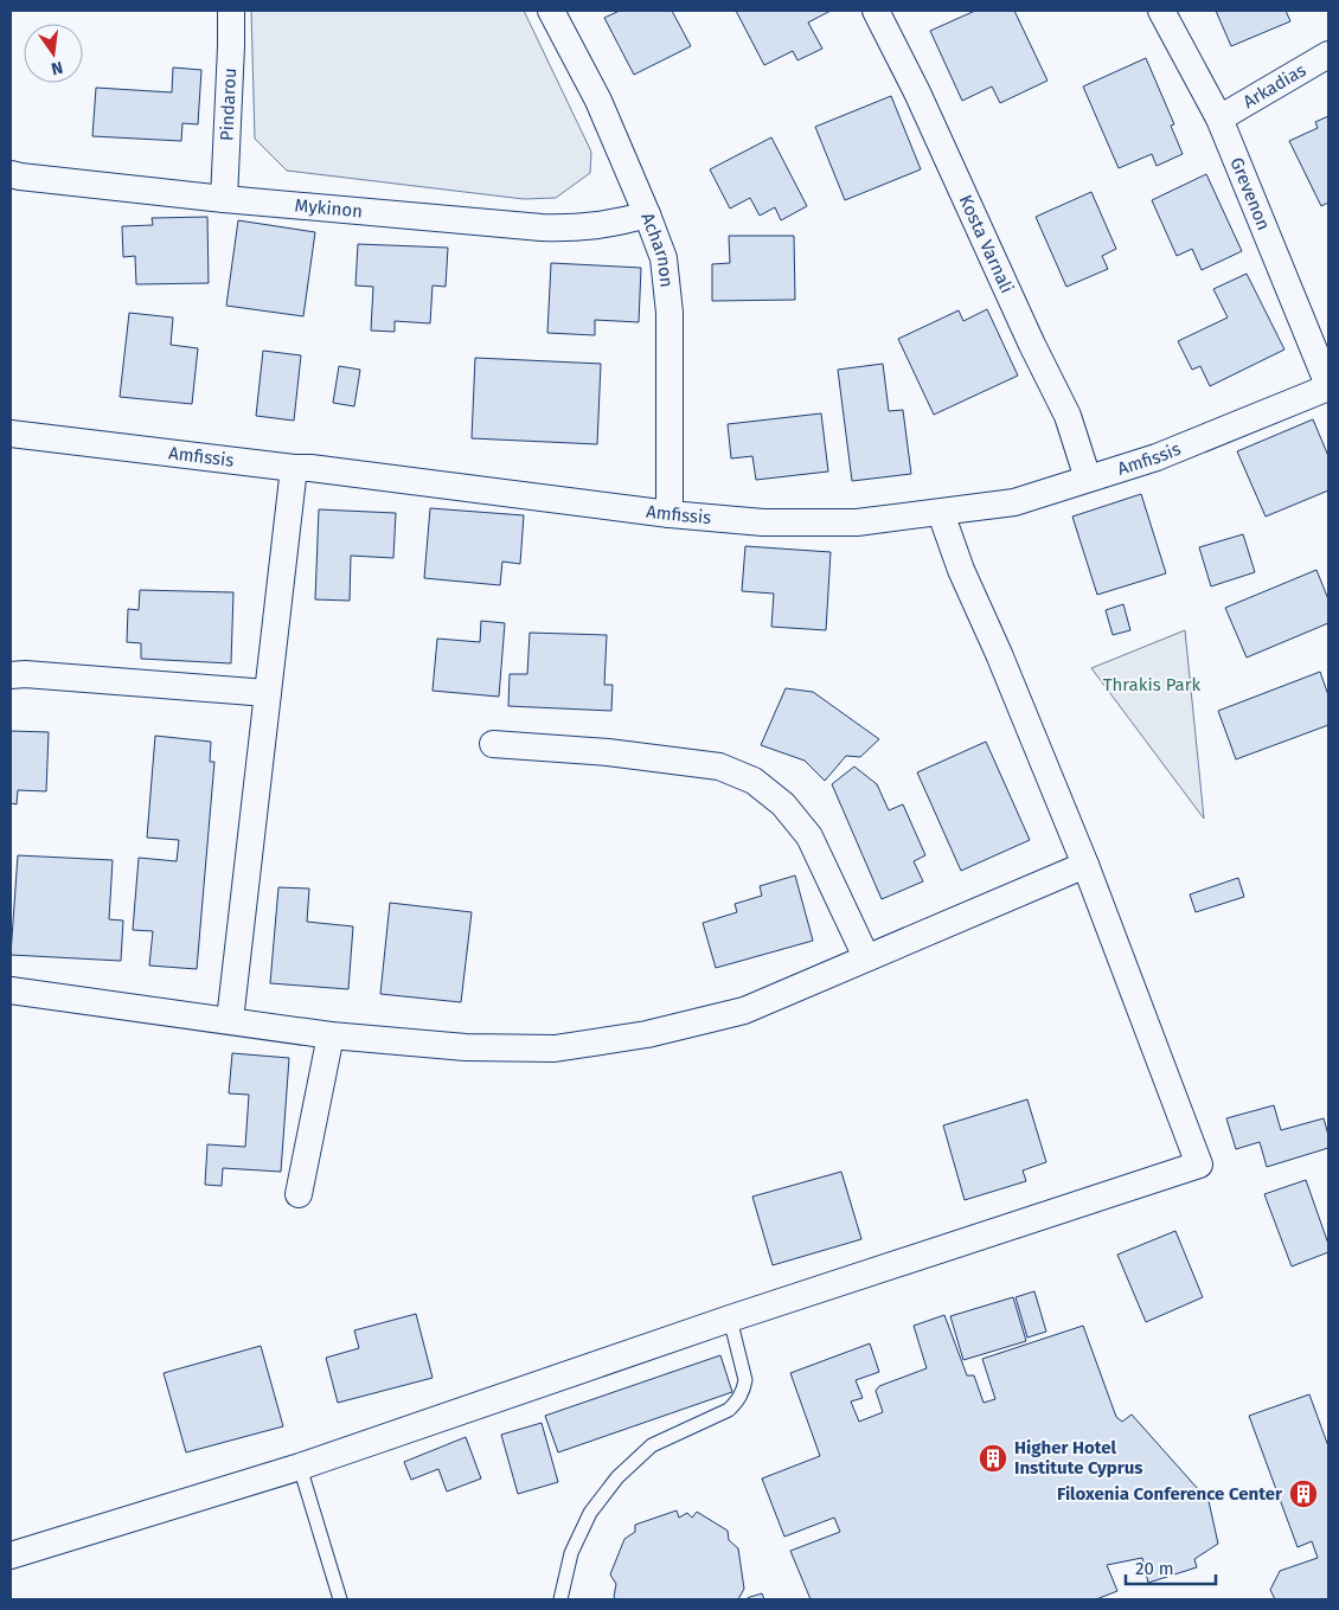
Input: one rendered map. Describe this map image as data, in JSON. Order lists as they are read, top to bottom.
{
  "streets": {
    "street": [
      "Arkadias",
      "Pindarou",
      "Grevenon",
      "Mykinon",
      "Kosta Varnali",
      "Acharnon",
      "Amfissis"
    ]
  },
  "crossings": [
    ["Arkadias", "Grevenon"],
    ["Pindarou", "Mykinon"],
    ["Grevenon", "Amfissis"],
    ["Mykinon", "Acharnon"],
    ["Kosta Varnali", "Amfissis"],
    ["Acharnon", "Amfissis"]
  ],
  "parks": ["Thrakis Park"],
  "places": {
    "building": ["Higher Hotel Institute Cyprus", "Filoxenia Conference Center"]
  },
  "scale_bar": "20 m",
  "north": "bottom"
}
